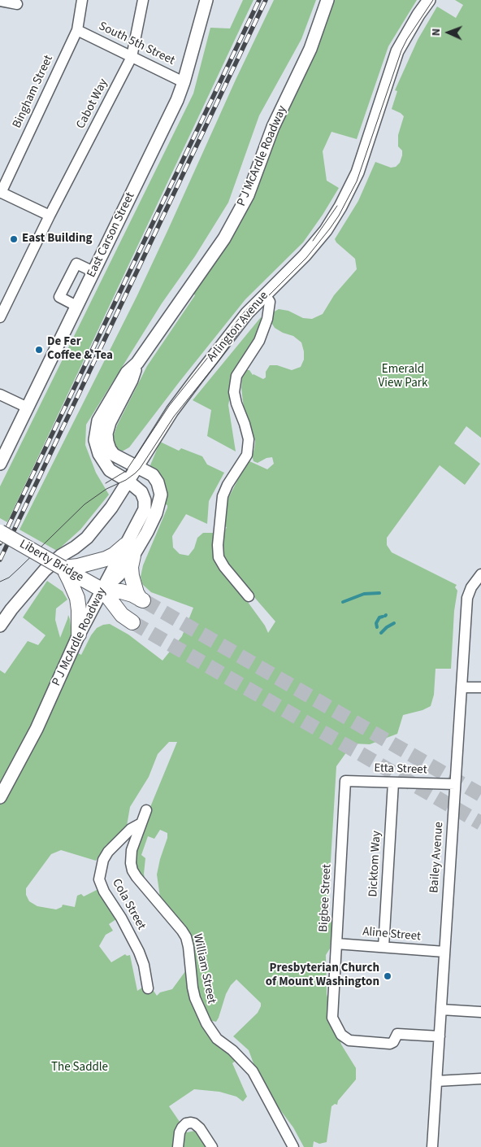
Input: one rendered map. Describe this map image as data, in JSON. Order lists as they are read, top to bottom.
{
  "streets": {
    "highway": ["Liberty Bridge"],
    "main road": ["P J McArdle Roadway", "East Carson Street", "Arlington Avenue"],
    "street": [
      "South 5th Street",
      "Bingham Street",
      "Cabot Way",
      "Etta Street",
      "Bailey Avenue",
      "Dicktom Way",
      "Bigbee Street",
      "Cola Street",
      "Aline Street",
      "William Street"
    ]
  },
  "crossings": [
    ["South 5th Street", "Bingham Street"],
    ["South 5th Street", "Cabot Way"],
    ["South 5th Street", "East Carson Street"],
    ["P J McArdle Roadway", "Arlington Avenue"],
    ["P J McArdle Roadway", "Liberty Bridge"],
    ["Etta Street", "Bailey Avenue"],
    ["Etta Street", "Dicktom Way"],
    ["Etta Street", "Bigbee Street"],
    ["Bailey Avenue", "Bigbee Street"],
    ["Bailey Avenue", "Aline Street"],
    ["Dicktom Way", "Aline Street"],
    ["Bigbee Street", "Aline Street"],
    ["Cola Street", "William Street"]
  ],
  "parks": ["Emerald View Park", "The Saddle"],
  "places": ["East Building", "De Fer Coffee & Tea", "Presbyterian Church of Mount Washington"],
  "north": "left"
}
